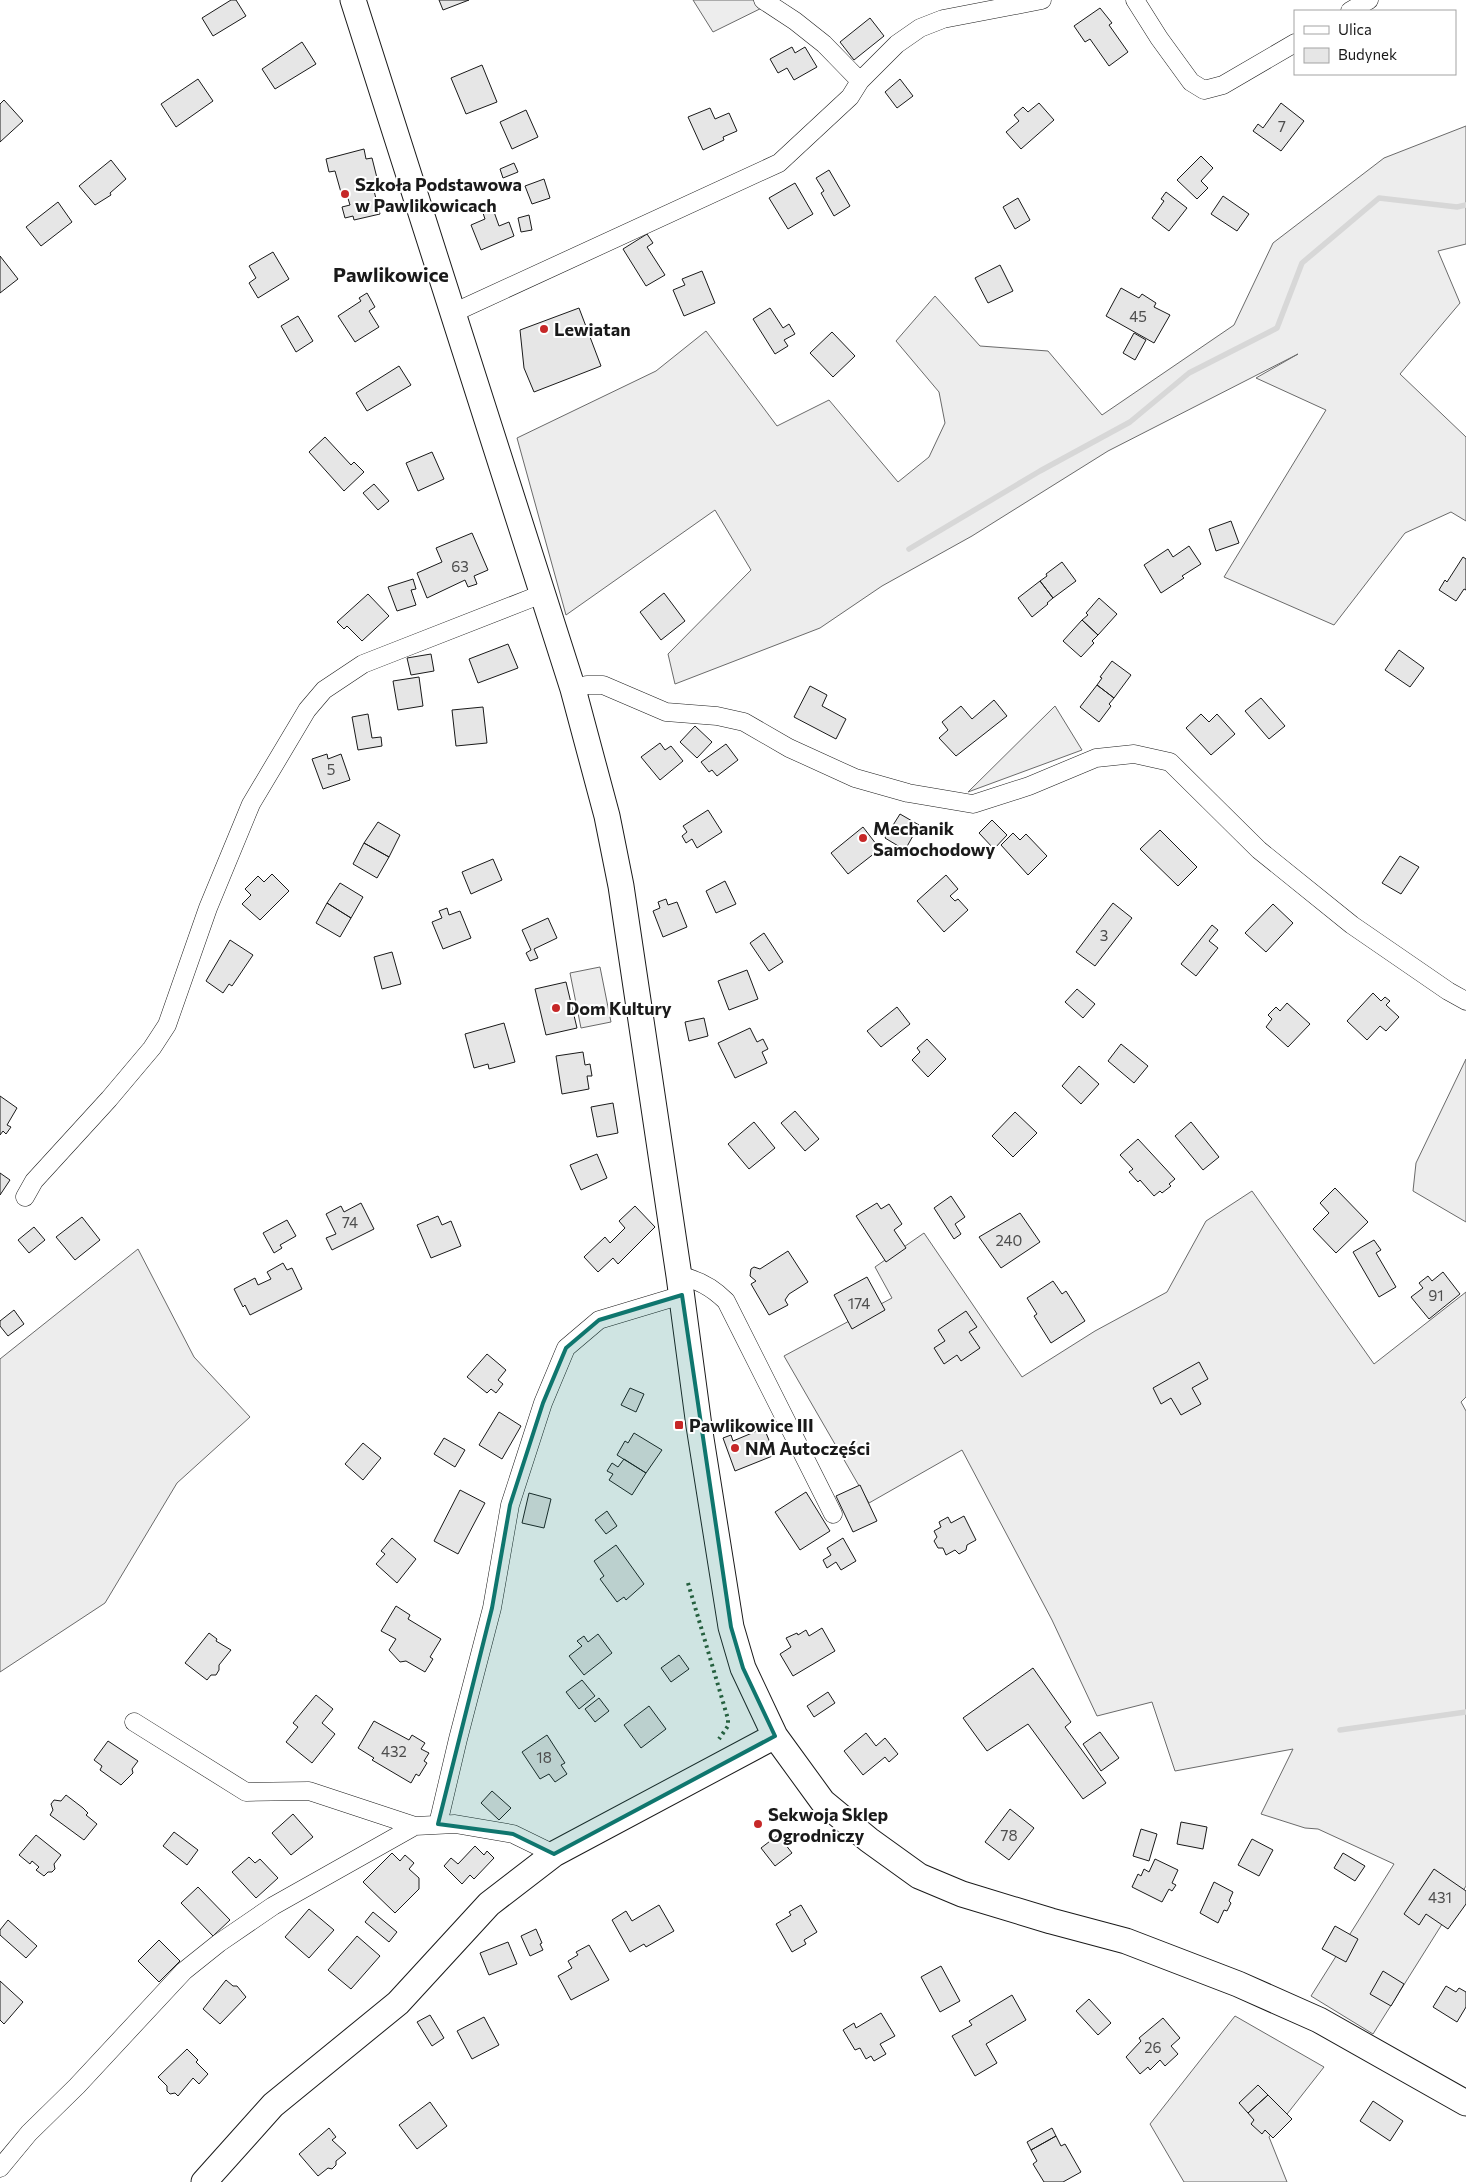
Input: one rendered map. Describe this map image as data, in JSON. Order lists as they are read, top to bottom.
{
  "districts": ["Pawlikowice"],
  "places": {
    "other": [
      "Szkoła Podstawowa w Pawlikowicach",
      "Lewiatan",
      "Mechanik Samochodowy",
      "Dom Kultury",
      "NM Autoczęści",
      "Sekwoja Sklep Ogrodniczy"
    ],
    "transit": ["Pawlikowice III"]
  },
  "house_numbers": [
    "7",
    "45",
    "63",
    "5",
    "3",
    "74",
    "240",
    "91",
    "174",
    "432",
    "18",
    "78",
    "431",
    "26"
  ],
  "legend": ["Ulica", "Budynek"]
}
